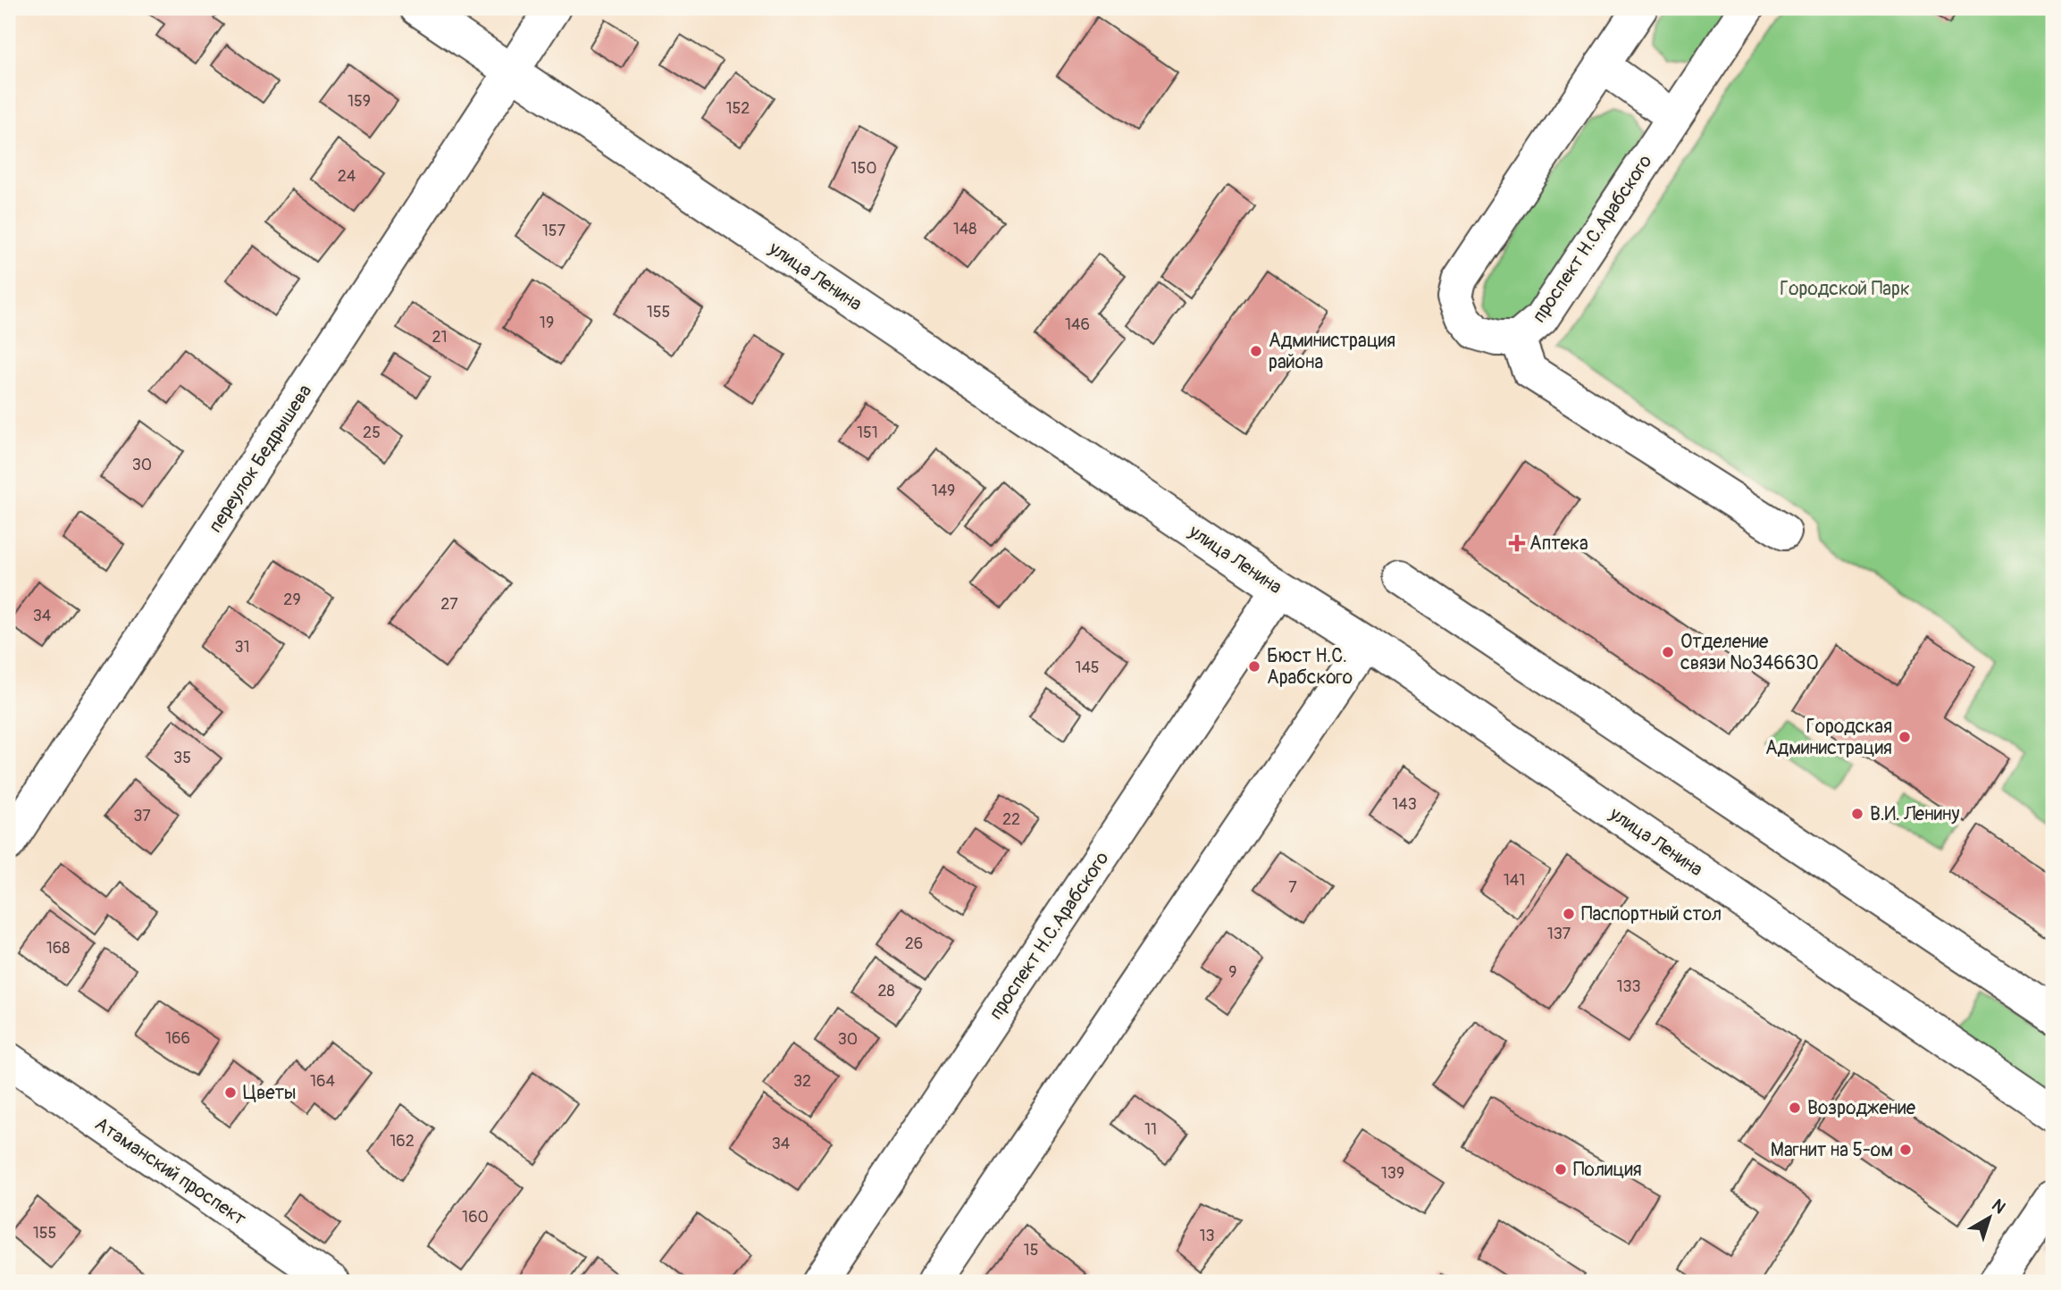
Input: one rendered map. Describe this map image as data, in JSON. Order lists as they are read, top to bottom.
{
  "streets": {
    "street": [
      "проспект Н.С.Арабского",
      "улица Ленина",
      "переулок Бедрышева",
      "Атаманский проспект"
    ]
  },
  "crossings": [
    ["проспект Н.С.Арабского", "улица Ленина"],
    ["улица Ленина", "переулок Бедрышева"]
  ],
  "parks": ["Городской Парк"],
  "places": {
    "other": [
      "Администрация района",
      "Отделение связи №346630",
      "Бюст Н.С. Арабского",
      "Городская Администрация",
      "В.И. Ленину",
      "Паспортный стол",
      "Цветы",
      "Возроджение",
      "Магнит на 5-ом",
      "Полиция"
    ],
    "health": ["Аптека"]
  },
  "house_numbers": [
    "159",
    "152",
    "150",
    "24",
    "148",
    "157",
    "155",
    "19",
    "146",
    "21",
    "25",
    "151",
    "30",
    "149",
    "29",
    "27",
    "34",
    "31",
    "145",
    "35",
    "143",
    "37",
    "22",
    "141",
    "7",
    "137",
    "26",
    "168",
    "9",
    "133",
    "28",
    "166",
    "30",
    "164",
    "32",
    "11",
    "162",
    "34",
    "139",
    "160",
    "155",
    "13",
    "15"
  ],
  "north": "top right"
}
